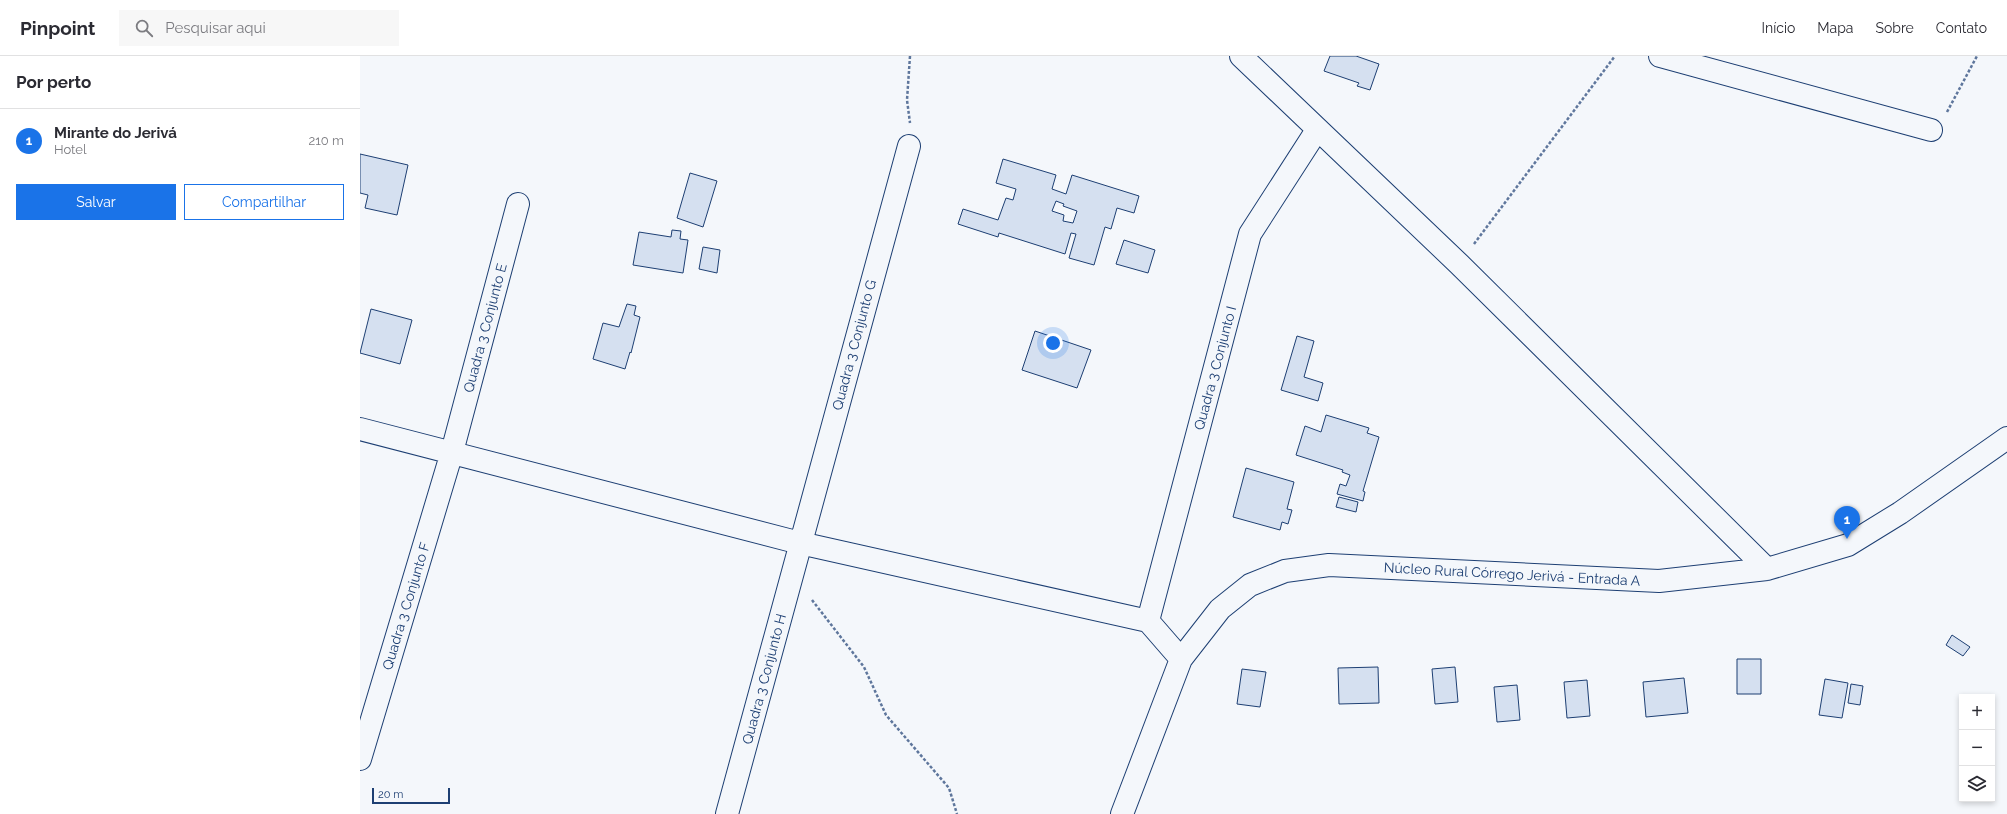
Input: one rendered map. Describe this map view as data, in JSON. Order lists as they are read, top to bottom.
{
  "streets": {
    "street": [
      "Quadra 3 Conjunto E",
      "Quadra 3 Conjunto G",
      "Quadra 3 Conjunto I",
      "Núcleo Rural Córrego Jerivá - Entrada A",
      "Quadra 3 Conjunto F",
      "Quadra 3 Conjunto H"
    ]
  },
  "crossings": [
    ["Quadra 3 Conjunto E", "Quadra 3 Conjunto F"],
    ["Quadra 3 Conjunto G", "Quadra 3 Conjunto H"]
  ],
  "scale_bar": "20 m",
  "page": {
    "header": "Pinpoint",
    "search": "Pesquisar aqui",
    "nav": [
      "Início",
      "Mapa",
      "Sobre",
      "Contato"
    ],
    "heading": "Por perto",
    "list": [
      {
        "mark": "1",
        "name": "Mirante do Jerivá",
        "note": "Hotel",
        "value": "210 m"
      }
    ],
    "buttons": ["Salvar", "Compartilhar"],
    "pins": "1",
    "map_buttons": ["+", "−"],
    "scale": "20 m"
  }
}
